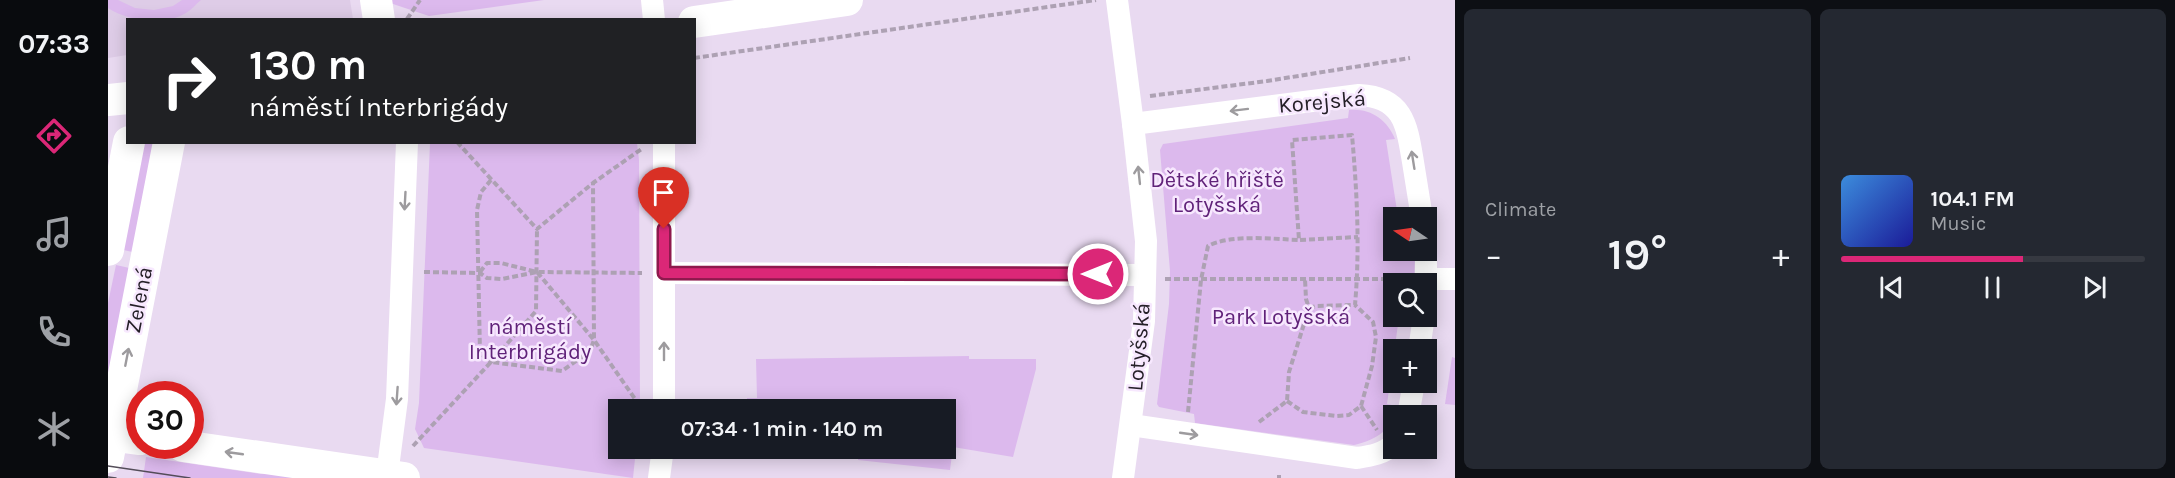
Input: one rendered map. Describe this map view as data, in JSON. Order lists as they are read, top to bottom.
{
  "streets": {
    "street": ["Korejská", "Zelená", "Lotyšská"]
  },
  "crossings": [
    ["Korejská", "Lotyšská"]
  ],
  "one_way": ["Korejská"],
  "parks": ["Dětské hřiště Lotyšská", "Park Lotyšská", "náměstí Interbrigády"],
  "north": "left",
  "page": {
    "tabs": "07:33",
    "tile": "Climate",
    "turn": ["130 m", "náměstí Interbrigády"],
    "song": ["104.1 FM", "Music"],
    "map_buttons": ["+", "−"],
    "heat": ["−", "19°", "+"],
    "limit": "30",
    "trip": "07:34 · 1 min · 140 m"
  }
}
